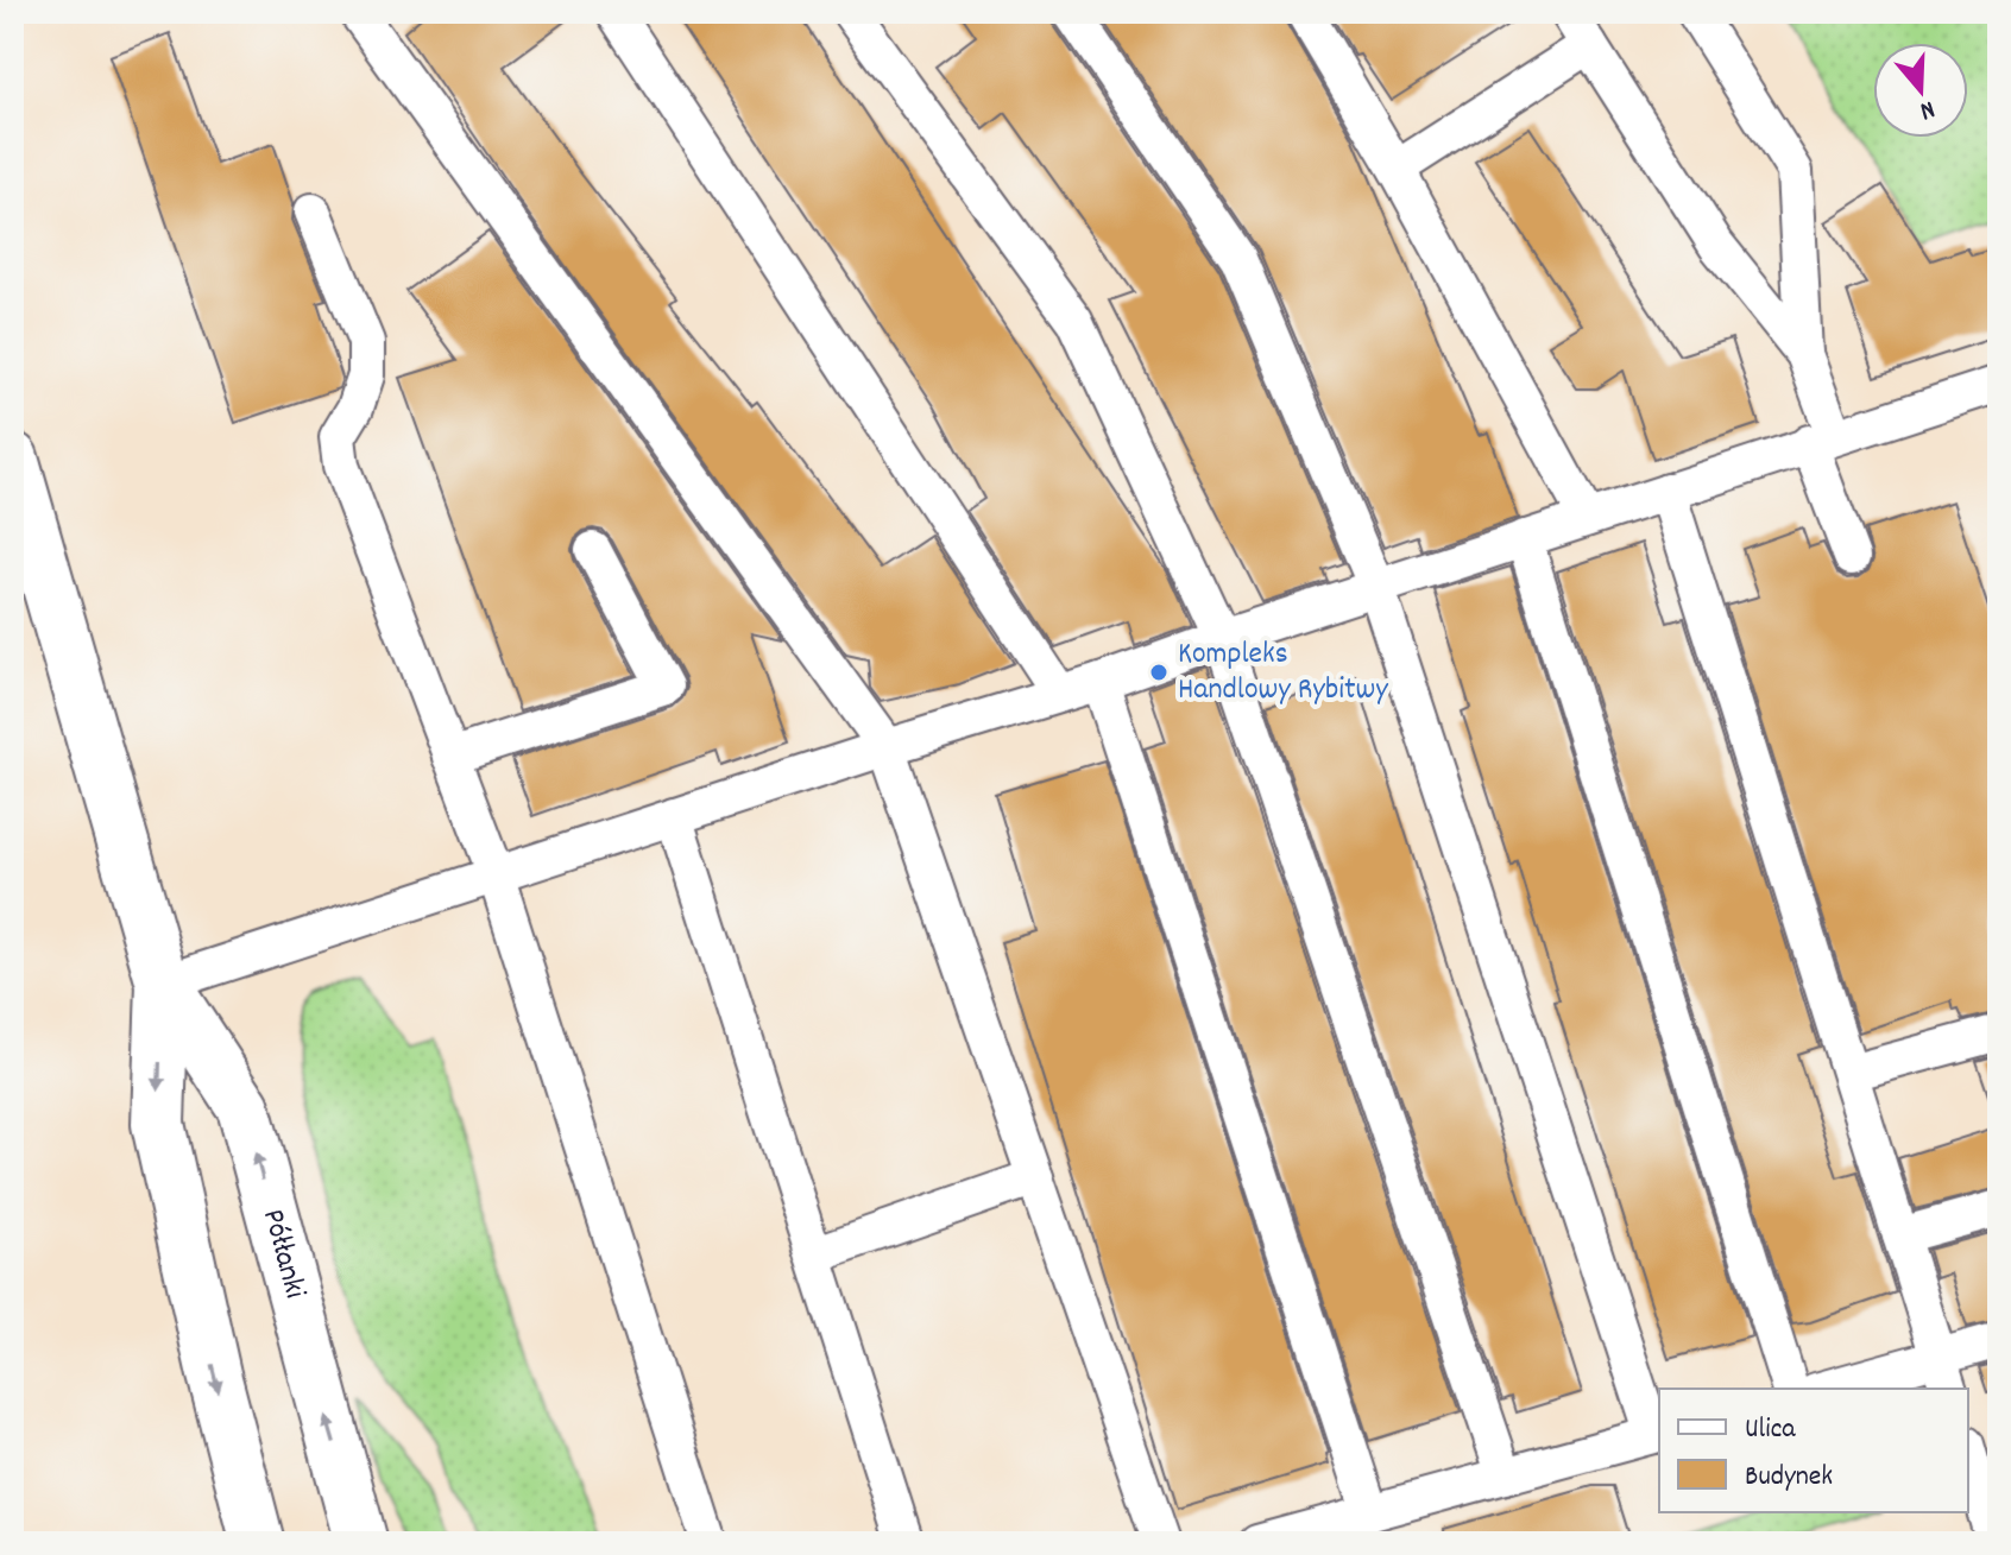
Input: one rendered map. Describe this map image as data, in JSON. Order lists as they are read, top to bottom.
{
  "streets": {
    "street": ["Półłanki"]
  },
  "places": ["Kompleks Handlowy Rybitwy"],
  "legend": ["Ulica", "Budynek"],
  "north": "bottom"
}
